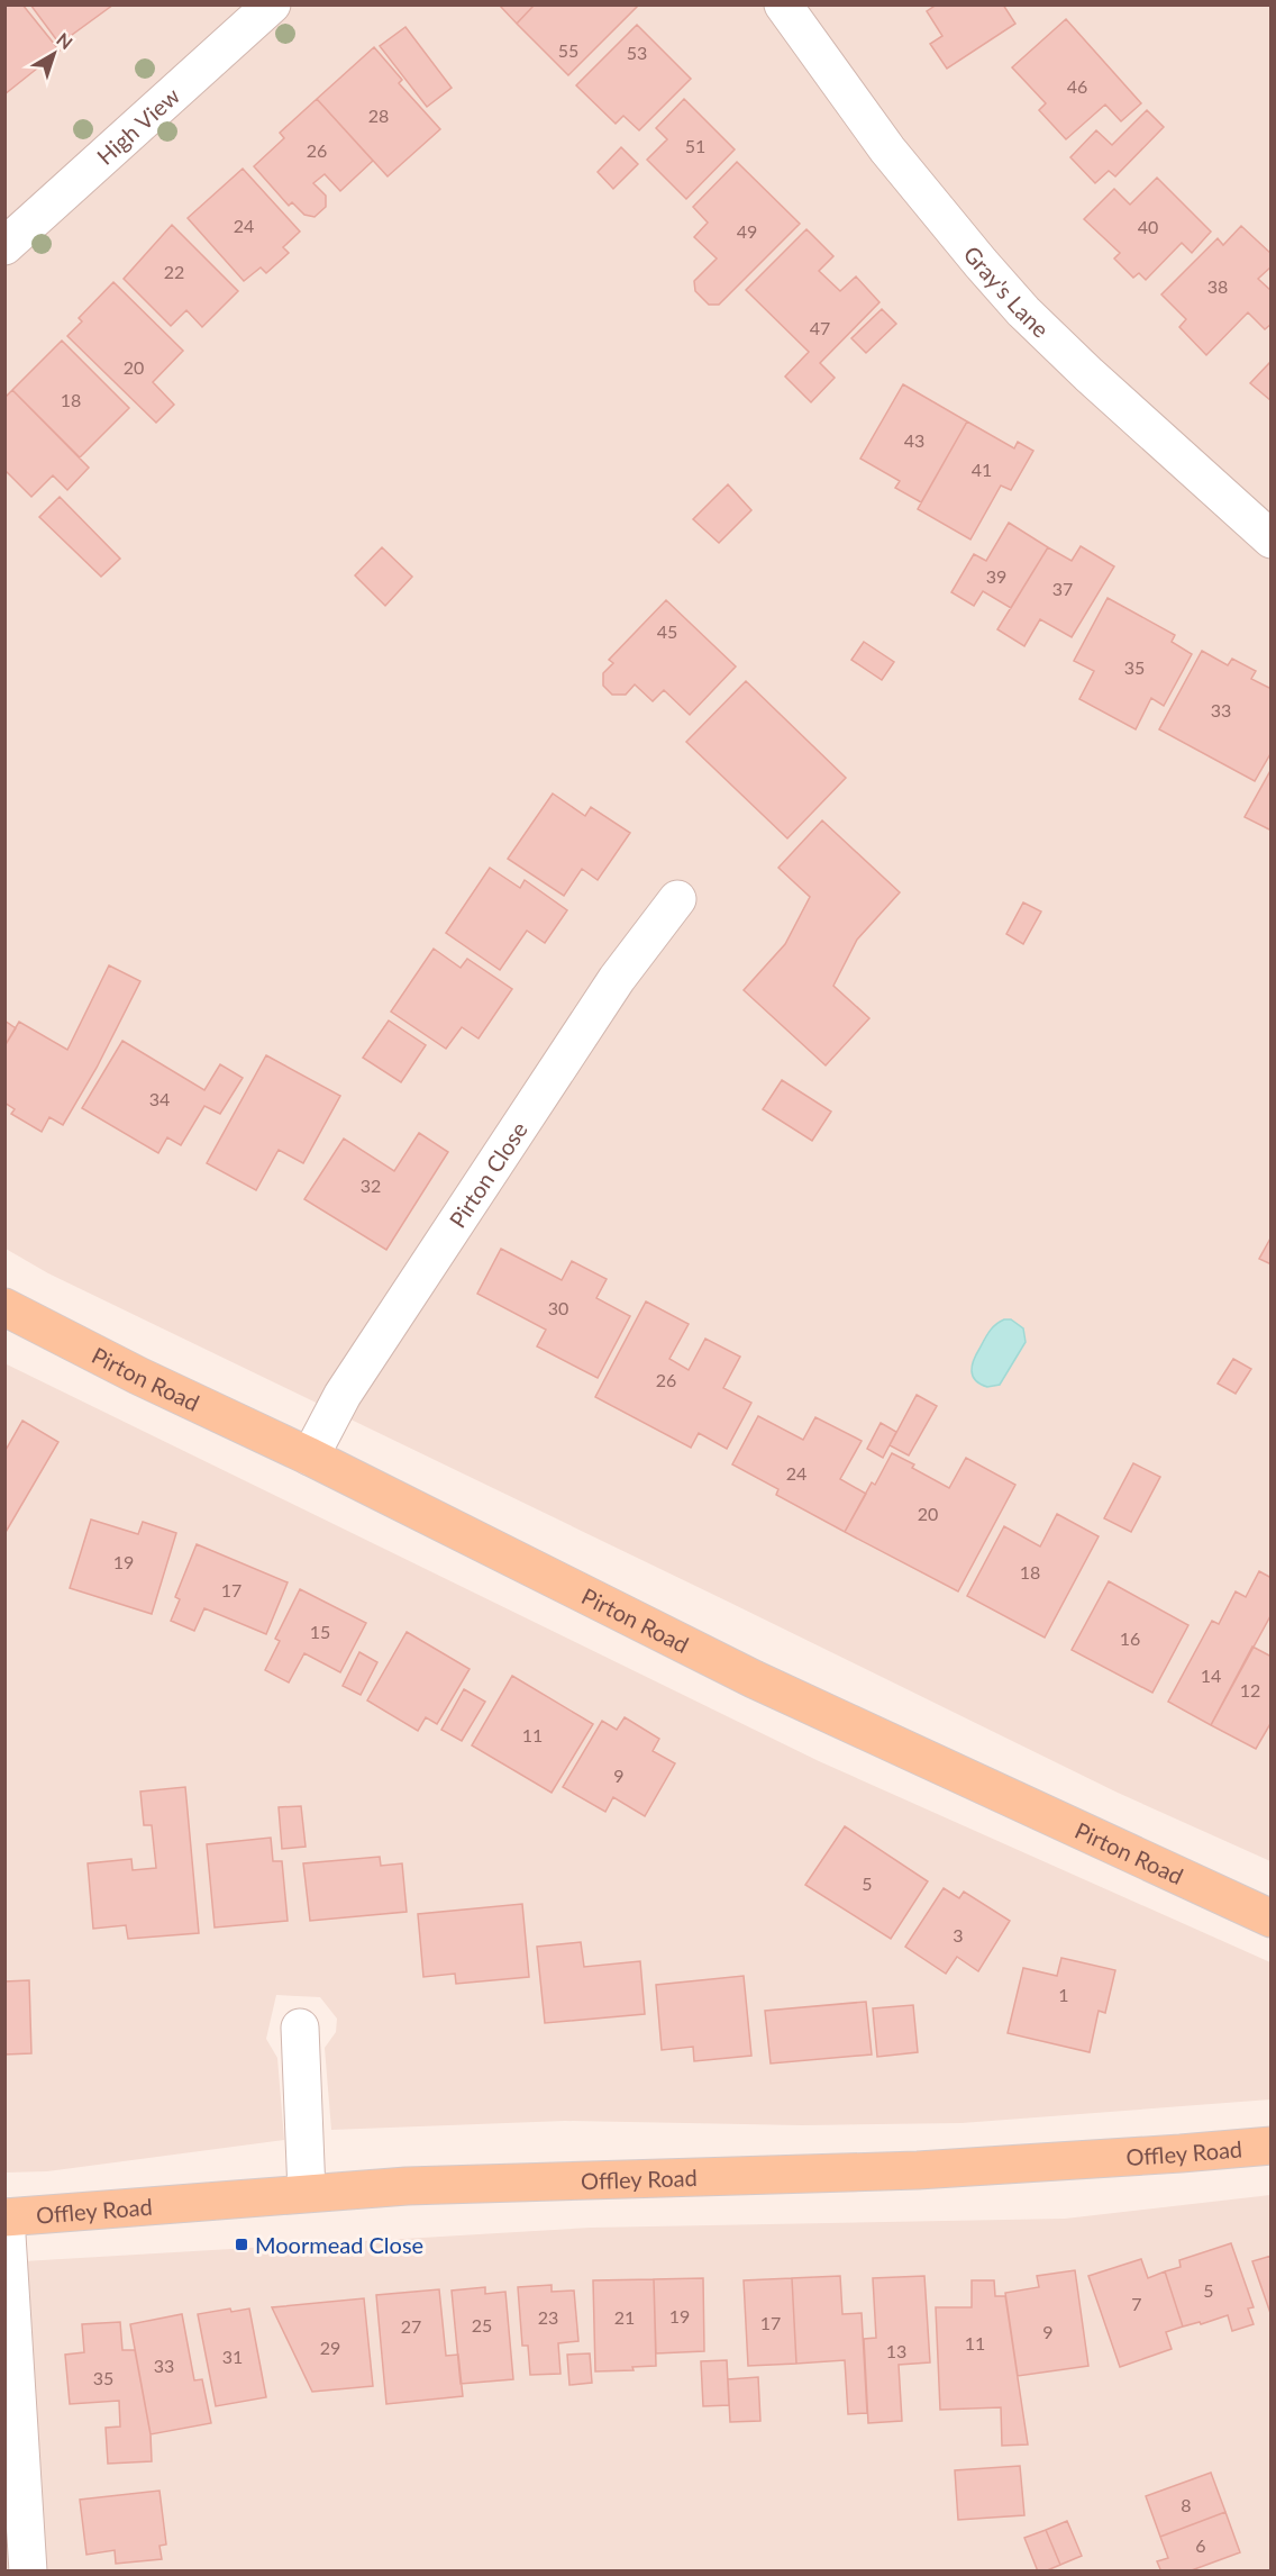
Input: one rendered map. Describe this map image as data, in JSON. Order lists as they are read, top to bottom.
{
  "streets": {
    "main road": ["Pirton Road", "Offley Road"],
    "street": ["High View", "Gray's Lane", "Pirton Close"]
  },
  "crossings": [
    ["Pirton Close", "Pirton Road"]
  ],
  "places": {
    "transit": ["Moormead Close"]
  },
  "house_numbers": [
    "55",
    "53",
    "46",
    "28",
    "51",
    "26",
    "24",
    "40",
    "49",
    "22",
    "38",
    "47",
    "20",
    "18",
    "43",
    "41",
    "39",
    "37",
    "45",
    "35",
    "33",
    "34",
    "32",
    "30",
    "26",
    "24",
    "20",
    "19",
    "18",
    "17",
    "15",
    "16",
    "14",
    "12",
    "11",
    "9",
    "5",
    "3",
    "1",
    "5",
    "7",
    "19",
    "23",
    "21",
    "17",
    "25",
    "27",
    "9",
    "11",
    "29",
    "13",
    "31",
    "33",
    "35",
    "8",
    "6"
  ],
  "north": "top right"
}
